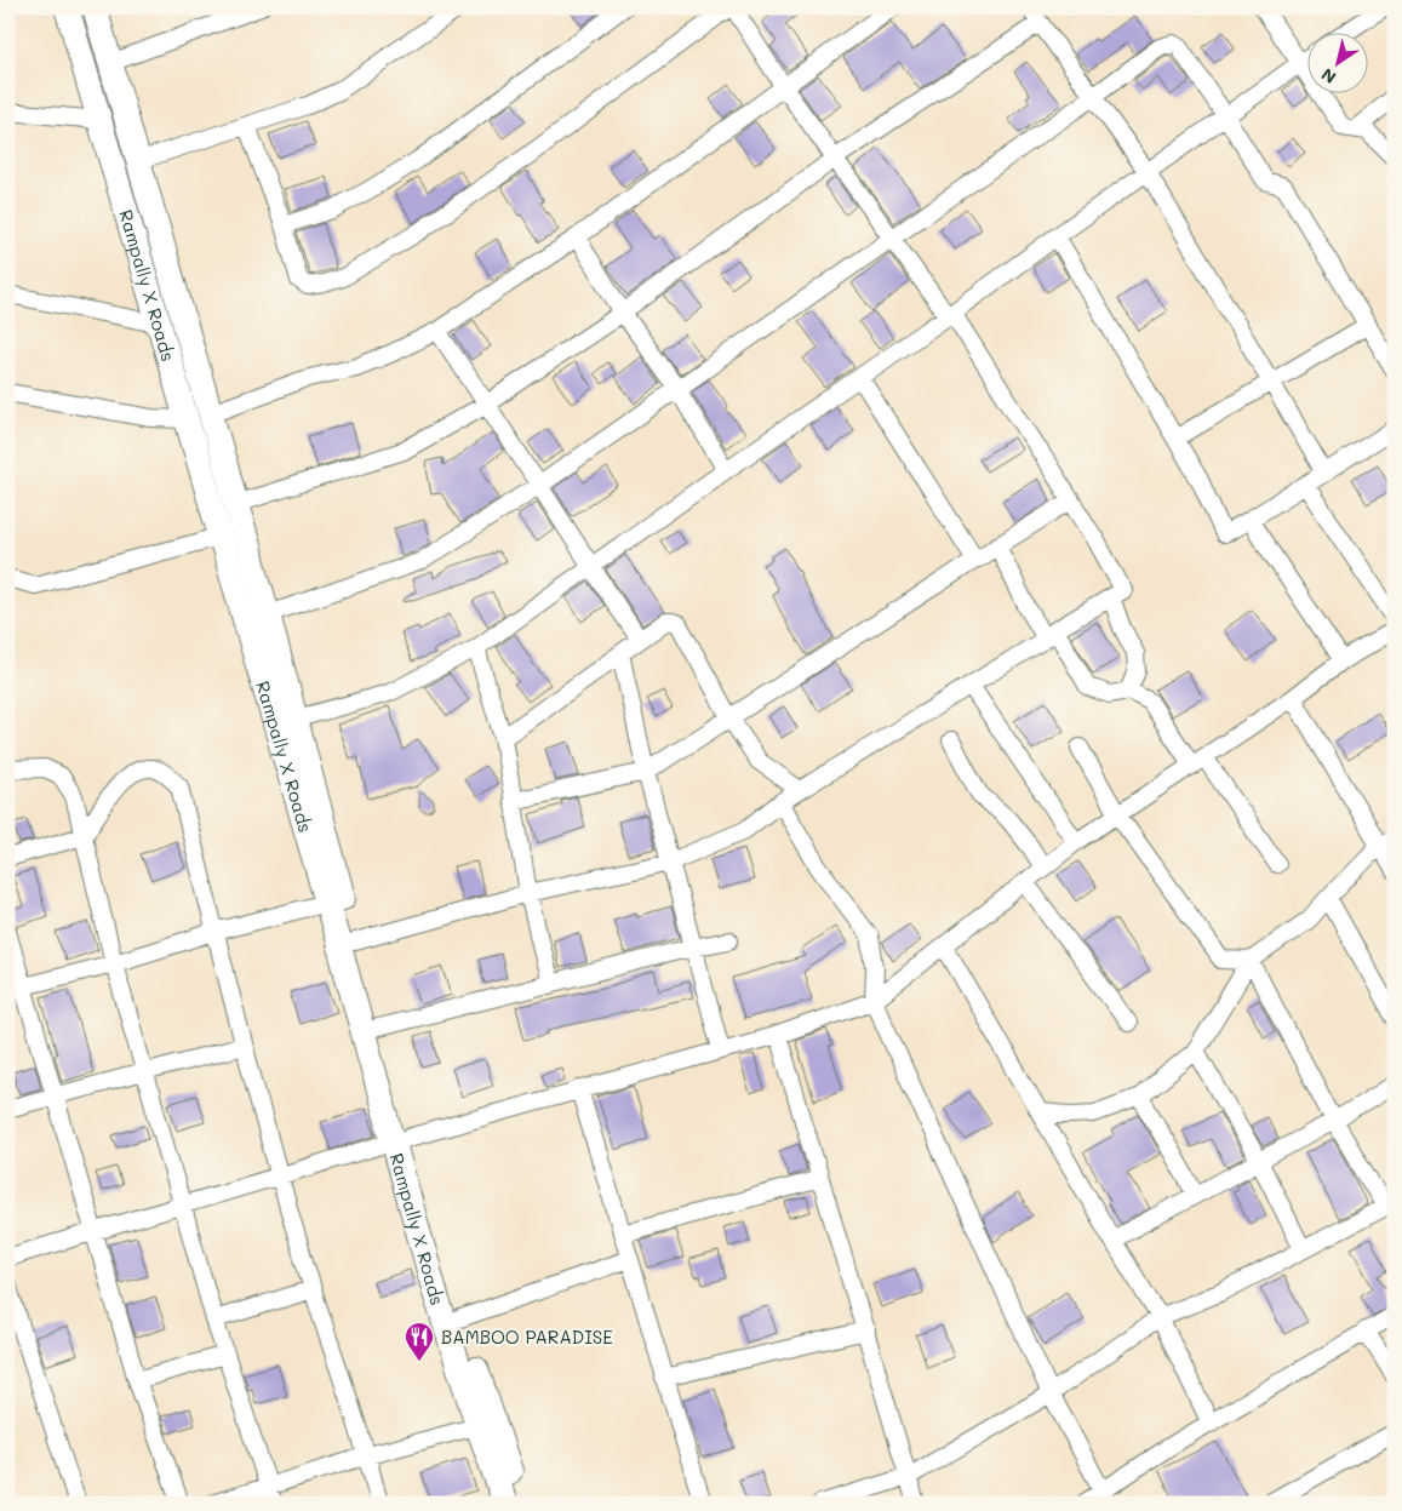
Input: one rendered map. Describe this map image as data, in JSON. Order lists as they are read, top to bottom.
{
  "streets": {
    "main road": ["Rampally X Roads"]
  },
  "places": {
    "restaurant": ["BAMBOO PARADISE"]
  },
  "north": "bottom left"
}
